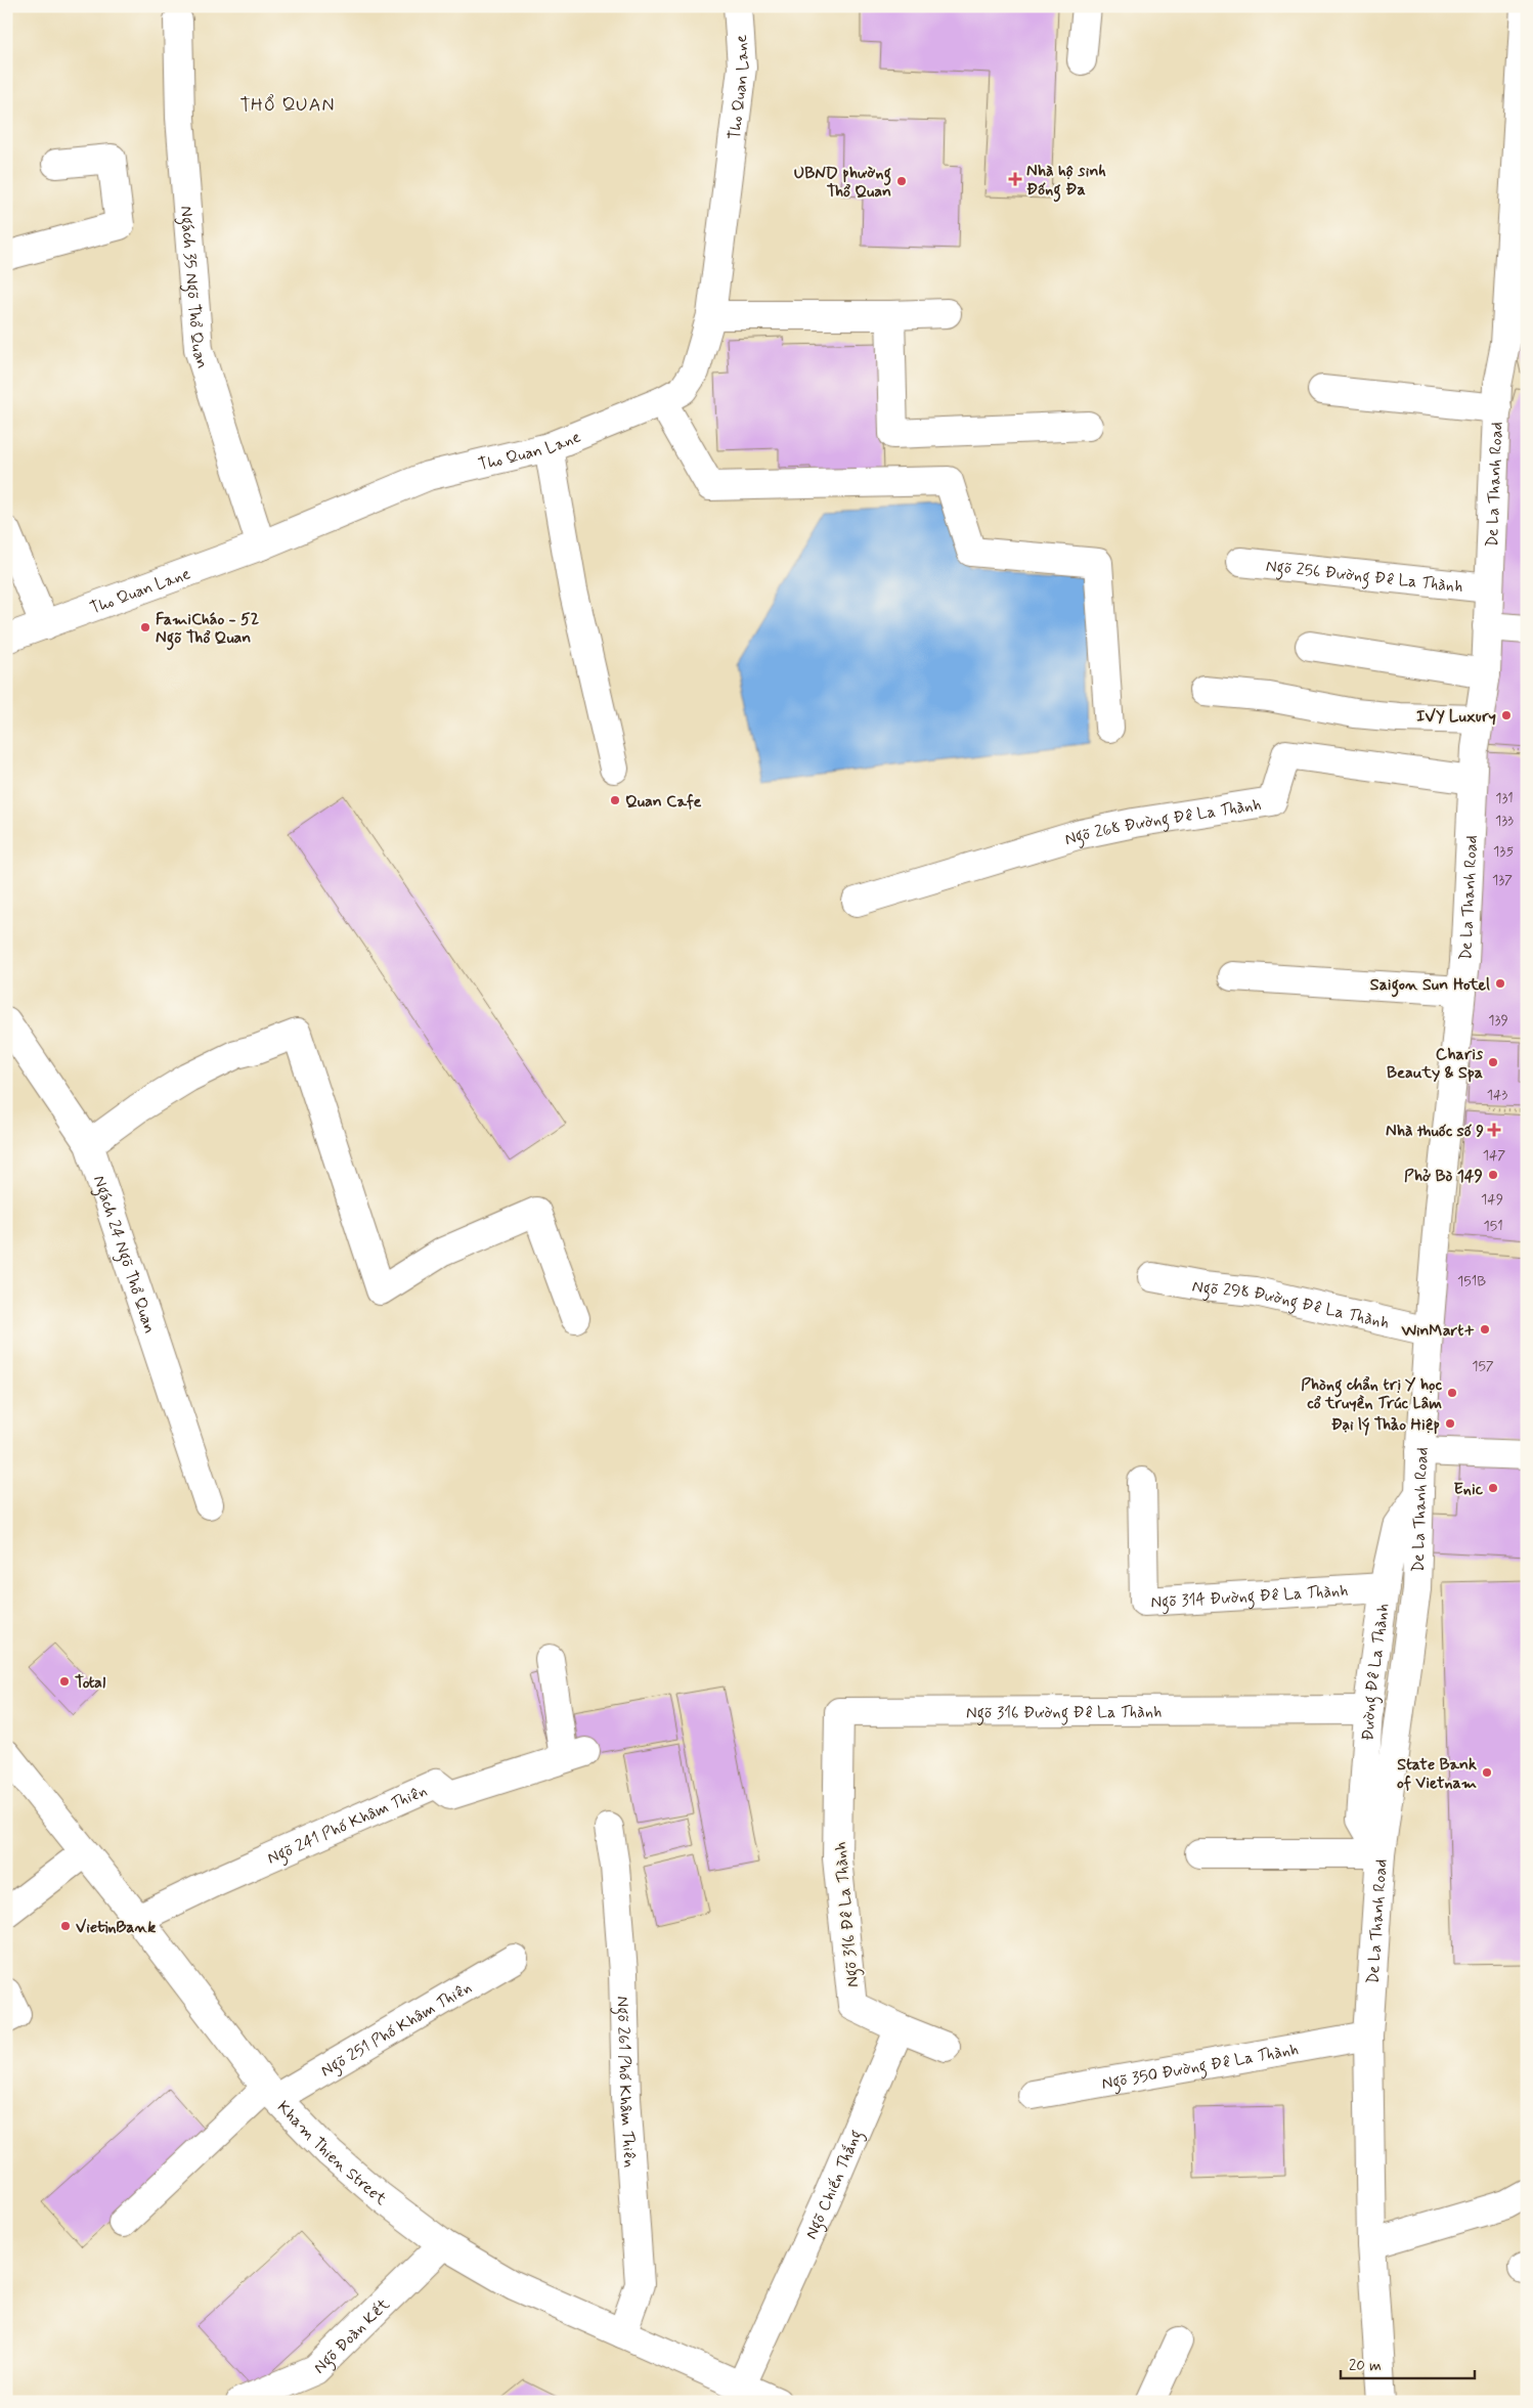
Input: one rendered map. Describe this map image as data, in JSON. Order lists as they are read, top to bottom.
{
  "streets": {
    "street": [
      "Tho Quan Lane",
      "Ngách 35 Ngõ Thổ Quan",
      "De La Thanh Road",
      "Ngõ 256 Đường Đê La Thành",
      "Ngõ 268 Đường Đê La Thành",
      "Ngách 24 Ngõ Thổ Quan",
      "Ngõ 298 Đường Đê La Thành",
      "Ngõ 314 Đường Đê La Thành",
      "Đường Đê La Thành",
      "Ngõ 316 Đường Đê La Thành",
      "Ngõ 241 Phố Khâm Thiên",
      "Ngõ 316 Đê La Thành",
      "Ngõ 251 Phố Khâm Thiên",
      "Ngõ 350 Đường Đê La Thành",
      "Ngõ 261 Phố Khâm Thiên",
      "Kham Thien Street",
      "Ngõ Chiến Thắng",
      "Ngõ Đoàn Kết"
    ]
  },
  "crossings": [
    ["Tho Quan Lane", "Ngách 35 Ngõ Thổ Quan"],
    ["De La Thanh Road", "Ngõ 256 Đường Đê La Thành"],
    ["De La Thanh Road", "Ngõ 268 Đường Đê La Thành"],
    ["De La Thanh Road", "Ngõ 298 Đường Đê La Thành"],
    ["De La Thanh Road", "Đường Đê La Thành"],
    ["De La Thanh Road", "Ngõ 350 Đường Đê La Thành"],
    ["Ngõ 314 Đường Đê La Thành", "Đường Đê La Thành"],
    ["Đường Đê La Thành", "Ngõ 316 Đường Đê La Thành"],
    ["Ngõ 316 Đường Đê La Thành", "Ngõ 316 Đê La Thành"],
    ["Ngõ 241 Phố Khâm Thiên", "Kham Thien Street"],
    ["Ngõ 316 Đê La Thành", "Ngõ Chiến Thắng"],
    ["Ngõ 251 Phố Khâm Thiên", "Kham Thien Street"],
    ["Ngõ 261 Phố Khâm Thiên", "Kham Thien Street"],
    ["Kham Thien Street", "Ngõ Chiến Thắng"],
    ["Kham Thien Street", "Ngõ Đoàn Kết"]
  ],
  "districts": ["THỔ QUAN"],
  "places": {
    "health": ["Nhà hộ sinh Đống Đa", "Nhà thuốc số 9"],
    "other": [
      "UBND phường Thổ Quan",
      "FamiCháo - 52 Ngõ Thổ Quan",
      "IVY Luxury",
      "Quan Cafe",
      "Saigon Sun Hotel",
      "Charis Beauty & Spa",
      "Phở Bò 149",
      "WinMart+",
      "Phòng chẩn trị Y học cổ truyền Trúc Lâm",
      "Đại lý Thảo Hiệp",
      "Enic",
      "Total",
      "State Bank of Vietnam",
      "VietinBank"
    ]
  },
  "house_numbers": [
    "131",
    "133",
    "135",
    "137",
    "139",
    "143",
    "147",
    "149",
    "151",
    "151B",
    "157"
  ],
  "scale_bar": "20 m"
}
